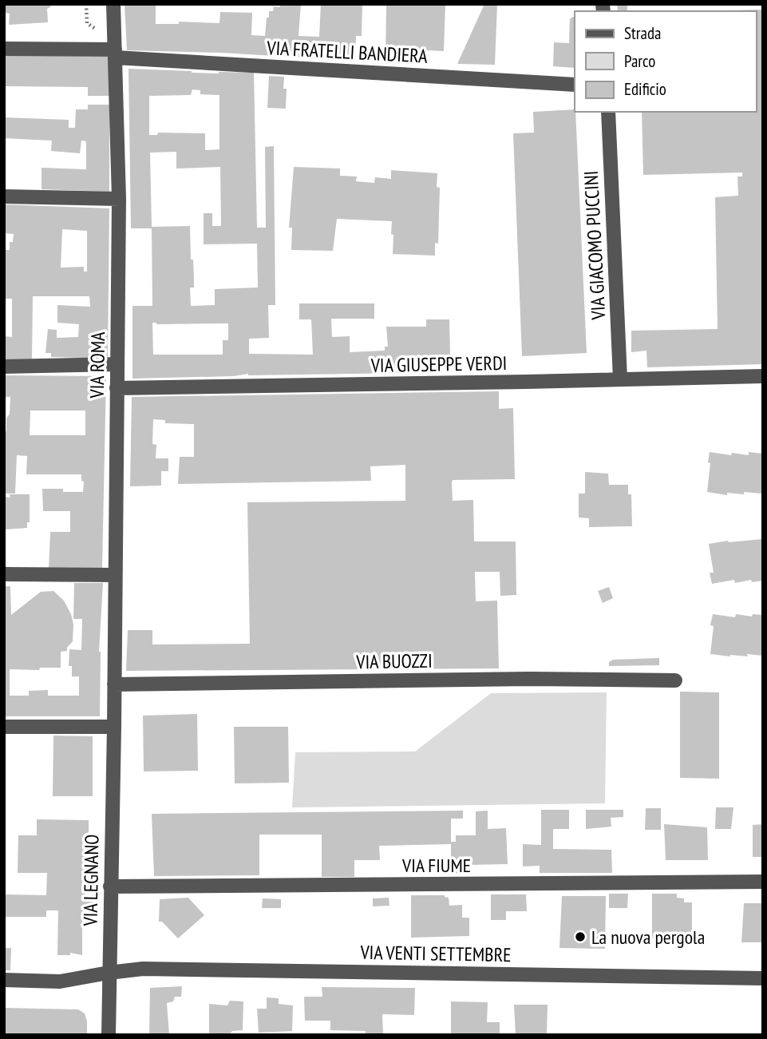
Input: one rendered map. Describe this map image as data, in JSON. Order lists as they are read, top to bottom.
{
  "streets": {
    "street": [
      "VIA FRATELLI BANDIERA",
      "VIA GIACOMO PUCCINI",
      "VIA GIUSEPPE VERDI",
      "VIA ROMA",
      "VIA BUOZZI",
      "VIA FIUME",
      "VIA LEGNANO",
      "VIA VENTI SETTEMBRE"
    ]
  },
  "crossings": [
    ["VIA FRATELLI BANDIERA", "VIA ROMA"],
    ["VIA GIACOMO PUCCINI", "VIA GIUSEPPE VERDI"],
    ["VIA GIUSEPPE VERDI", "VIA ROMA"],
    ["VIA ROMA", "VIA BUOZZI"],
    ["VIA ROMA", "VIA LEGNANO"],
    ["VIA FIUME", "VIA LEGNANO"],
    ["VIA LEGNANO", "VIA VENTI SETTEMBRE"]
  ],
  "places": ["La nuova pergola"],
  "legend": ["Strada", "Parco", "Edificio"]
}
